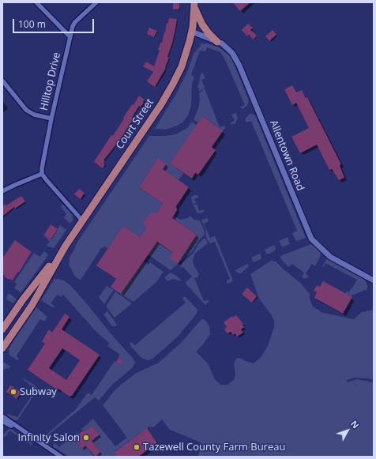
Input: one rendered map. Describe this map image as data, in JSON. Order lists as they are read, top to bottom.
{
  "streets": {
    "main road": ["Court Street"],
    "street": ["Hilltop Drive", "Allentown Road"]
  },
  "crossings": [
    ["Court Street", "Allentown Road"]
  ],
  "places": ["Subway", "Infinity Salon", "Tazewell County Farm Bureau"],
  "scale_bar": "100 m",
  "north": "top right"
}
